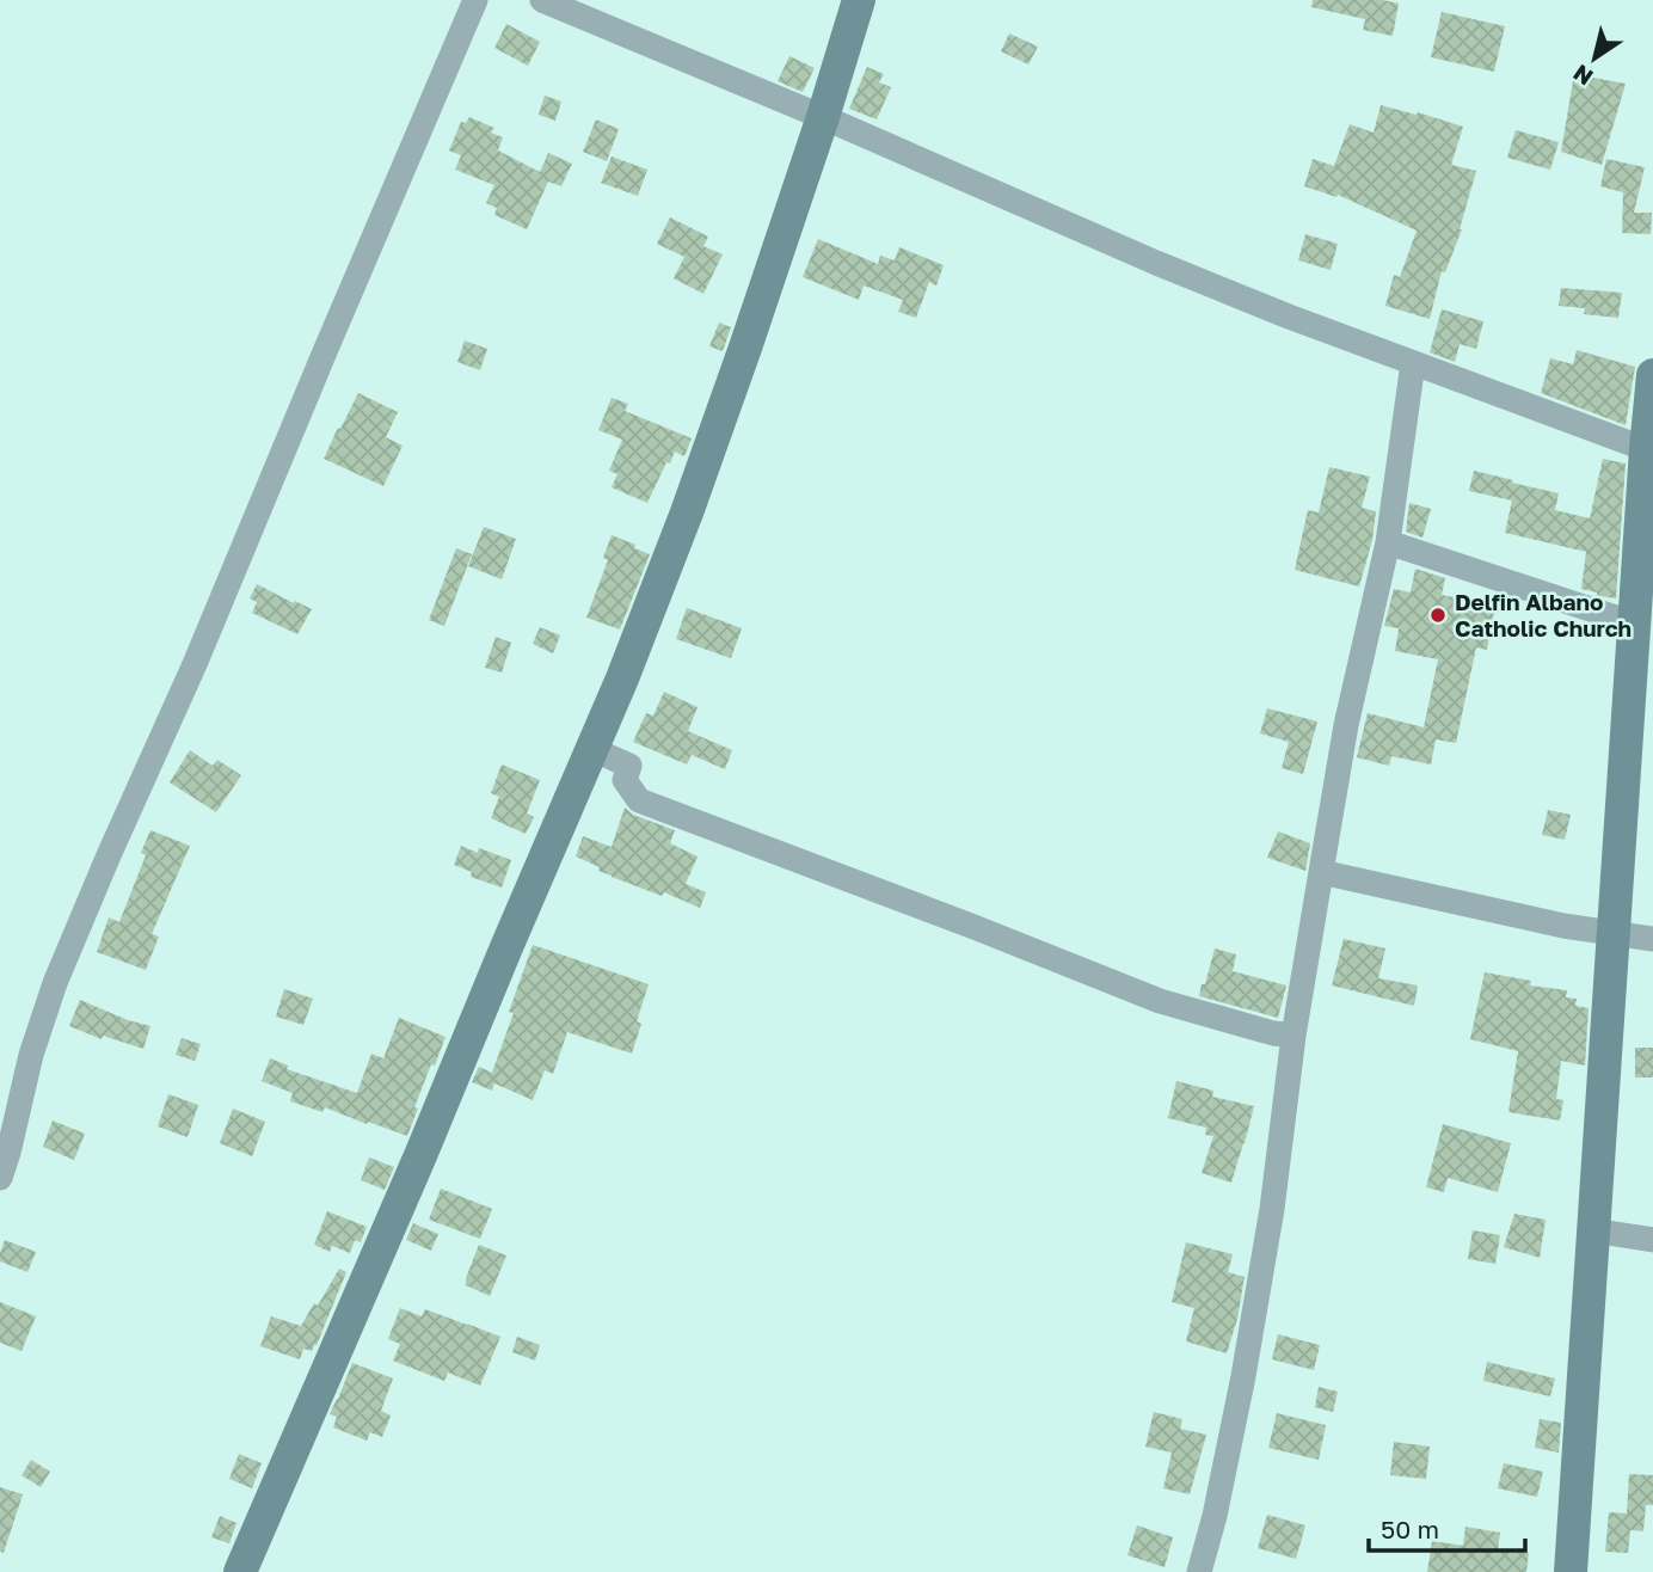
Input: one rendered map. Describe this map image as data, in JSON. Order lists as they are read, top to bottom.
{
  "places": ["Delfin Albano Catholic Church"],
  "scale_bar": "50 m",
  "north": "bottom left"
}
